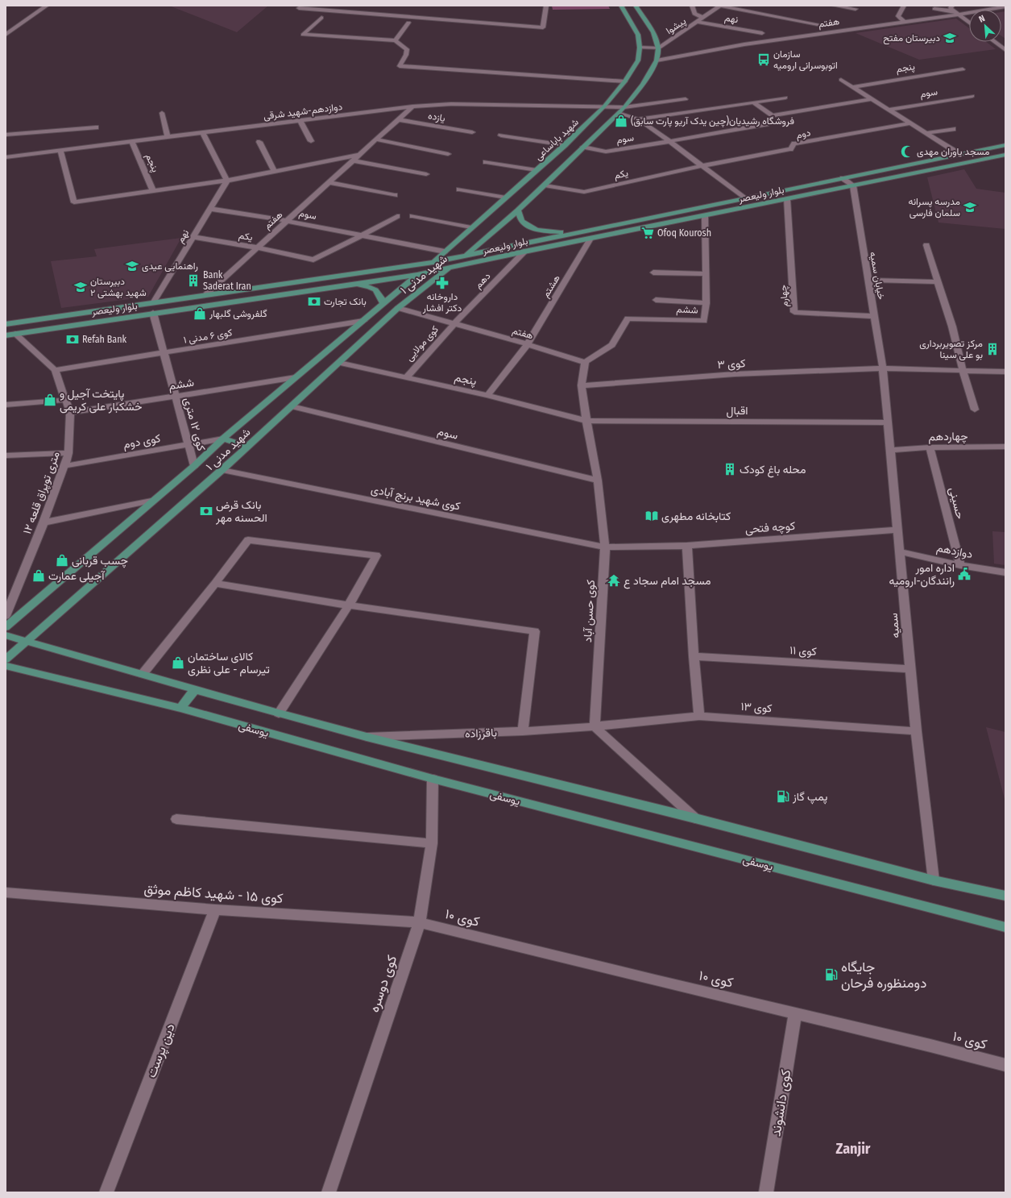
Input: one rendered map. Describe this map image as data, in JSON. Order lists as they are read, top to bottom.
{
  "streets": {
    "main road": [
      "شهید باباساعی",
      "بلوار ولیعصر",
      "شهید مدنی ۱",
      "یوسفی"
    ],
    "street": [
      "نهم",
      "هفتم",
      "پیشوا",
      "پنجم",
      "سوم",
      "دوازدهم-شهید شرقی",
      "یازده",
      "دوم",
      "یکم",
      "خیابان سمیه",
      "دهم",
      "هشتم",
      "چهارم",
      "ششم",
      "کوی ۶ مدنی ۱",
      "کوی مولایی",
      "کوی ۳",
      "اقبال",
      "کوی ۱۲ متری",
      "چهاردهم",
      "کوی دوم",
      "۱۲ متری توپراق قلعه",
      "کوی شهید برنج آبادی",
      "حسینی",
      "کوچه فتحی",
      "دوازدهم",
      "کوی حسن آباد",
      "سمیه",
      "کوی ۱۱",
      "کوی ۱۳",
      "باقرزاده",
      "کوی ۱۵ - شهید کاظم موثق",
      "کوی ۱۰",
      "کوی دوسره",
      "دین پرست",
      "کوی دانشوند"
    ]
  },
  "crossings": [
    ["نهم", "پیشوا"],
    ["نهم", "سوم"],
    ["نهم", "یکم"],
    ["نهم", "بلوار ولیعصر"],
    ["هفتم", "سوم"],
    ["هفتم", "دوازدهم-شهید شرقی"],
    ["هفتم", "یازده"],
    ["هفتم", "یکم"],
    ["هفتم", "بلوار ولیعصر"],
    ["هفتم", "شهید مدنی ۱"],
    ["هفتم", "دهم"],
    ["هفتم", "هشتم"],
    ["هفتم", "ششم"],
    ["هفتم", "کوی مولایی"],
    ["هفتم", "کوی حسن آباد"],
    ["پنجم", "دوازدهم-شهید شرقی"],
    ["پنجم", "شهید مدنی ۱"],
    ["پنجم", "هشتم"],
    ["پنجم", "کوی مولایی"],
    ["پنجم", "اقبال"],
    ["پنجم", "کوی حسن آباد"],
    ["سوم", "شهید باباساعی"],
    ["سوم", "یکم"],
    ["سوم", "شهید مدنی ۱"],
    ["سوم", "کوی حسن آباد"],
    ["دوازدهم-شهید شرقی", "شهید باباساعی"],
    ["دوم", "یکم"],
    ["شهید باباساعی", "بلوار ولیعصر"],
    ["شهید باباساعی", "شهید مدنی ۱"],
    ["بلوار ولیعصر", "شهید مدنی ۱"],
    ["بلوار ولیعصر", "خیابان سمیه"],
    ["بلوار ولیعصر", "دهم"],
    ["بلوار ولیعصر", "هشتم"],
    ["بلوار ولیعصر", "چهارم"],
    ["بلوار ولیعصر", "ششم"],
    ["بلوار ولیعصر", "کوی ۱۲ متری"],
    ["بلوار ولیعصر", "۱۲ متری توپراق قلعه"],
    ["شهید مدنی ۱", "ششم"],
    ["شهید مدنی ۱", "کوی ۶ مدنی ۱"],
    ["شهید مدنی ۱", "کوی ۱۲ متری"],
    ["شهید مدنی ۱", "کوی دوم"],
    ["شهید مدنی ۱", "کوی شهید برنج آبادی"],
    ["شهید مدنی ۱", "یوسفی"],
    ["خیابان سمیه", "چهارم"],
    ["خیابان سمیه", "کوی ۳"],
    ["خیابان سمیه", "سمیه"],
    ["دهم", "کوی مولایی"],
    ["ششم", "کوی ۱۲ متری"],
    ["ششم", "۱۲ متری توپراق قلعه"],
    ["ششم", "کوی حسن آباد"],
    ["کوی ۶ مدنی ۱", "کوی ۱۲ متری"],
    ["کوی ۶ مدنی ۱", "۱۲ متری توپراق قلعه"],
    ["کوی ۳", "کوی حسن آباد"],
    ["کوی ۳", "سمیه"],
    ["اقبال", "کوی حسن آباد"],
    ["اقبال", "سمیه"],
    ["کوی ۱۲ متری", "کوی دوم"],
    ["چهاردهم", "حسینی"],
    ["چهاردهم", "سمیه"],
    ["کوی دوم", "۱۲ متری توپراق قلعه"],
    ["کوی شهید برنج آبادی", "کوچه فتحی"],
    ["کوی شهید برنج آبادی", "کوی حسن آباد"],
    ["حسینی", "دوازدهم"],
    ["کوچه فتحی", "کوی حسن آباد"],
    ["کوچه فتحی", "سمیه"],
    ["دوازدهم", "سمیه"],
    ["کوی حسن آباد", "کوی ۱۳"],
    ["کوی حسن آباد", "باقرزاده"],
    ["سمیه", "کوی ۱۱"],
    ["سمیه", "کوی ۱۳"],
    ["سمیه", "یوسفی"],
    ["کوی ۱۳", "باقرزاده"],
    ["یوسفی", "باقرزاده"],
    ["یوسفی", "کوی دوسره"],
    ["کوی ۱۵ - شهید کاظم موثق", "کوی ۱۰"],
    ["کوی ۱۵ - شهید کاظم موثق", "کوی دوسره"],
    ["کوی ۱۵ - شهید کاظم موثق", "دین پرست"],
    ["کوی ۱۰", "کوی دوسره"],
    ["کوی ۱۰", "کوی دانشوند"]
  ],
  "districts": ["Zanjir"],
  "places": {
    "school or university": [
      "دبیرستان مفتح",
      "مدرسه پسرانه سلمان فارسی",
      "راهنمایی عیدی",
      "دبیرستان شهید بهشتی ۲"
    ],
    "bus stop": ["سازمان اتوبوسرانی ارومیه"],
    "shop": [
      "فروشگاه رشیدیان(چین یدک آریو پارت سابق)",
      "گلفروشی گلبهار",
      "پایتخت آجیل و خشکبار علی کریمی",
      "چسب قربانی",
      "آجیلی عمارت",
      "کالای ساختمان تیرسام - علی نظری"
    ],
    "mosque": ["مسجد یاوران مهدی"],
    "supermarket": ["Ofoq Kourosh"],
    "building": ["Bank Saderat Iran", "مرکز تصویربرداری بو علی سینا", "محله باغ کودک"],
    "pharmacy": ["داروخانه دکتر افشار"],
    "bank": ["بانک تجارت", "Refah Bank", "بانک قرض الحسنه مهر"],
    "library": ["کتابخانه مطهری"],
    "public building": ["اداره امور رانندگان-ارومیه"],
    "temple": ["مسجد امام سجاد ع"],
    "fuel station": ["پمپ گاز", "جایگاه دومنظوره فرحان"]
  },
  "north": "top left"
}
